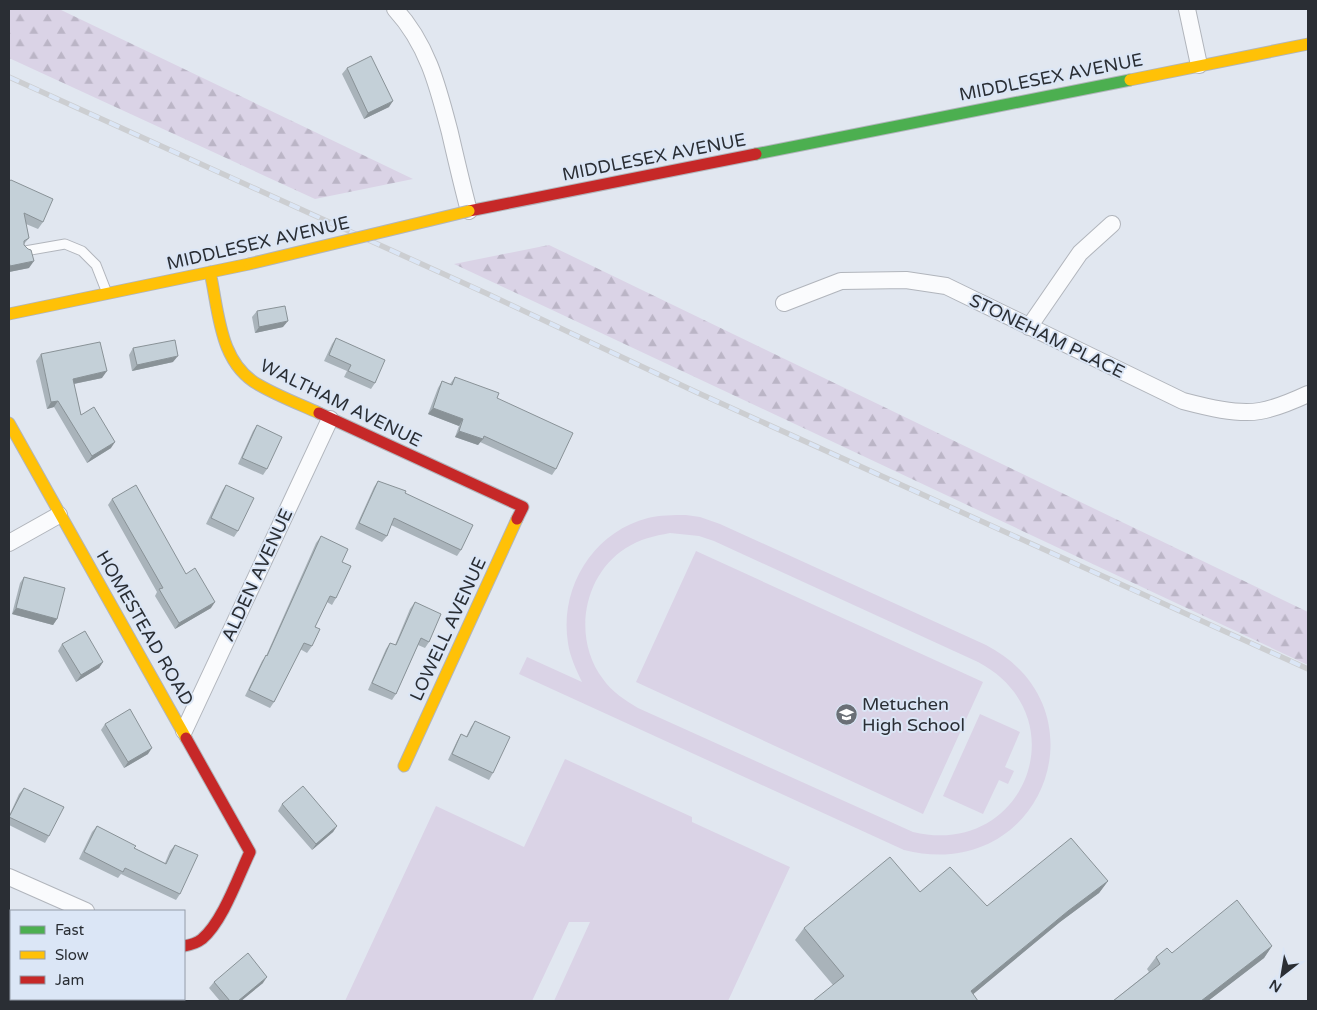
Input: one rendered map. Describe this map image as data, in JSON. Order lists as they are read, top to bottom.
{
  "streets": {
    "main road": [
      "MIDDLESEX AVENUE",
      "WALTHAM AVENUE",
      "HOMESTEAD ROAD",
      "LOWELL AVENUE"
    ],
    "street": ["STONEHAM PLACE", "ALDEN AVENUE"]
  },
  "crossings": [
    ["MIDDLESEX AVENUE", "WALTHAM AVENUE"],
    ["WALTHAM AVENUE", "ALDEN AVENUE"],
    ["WALTHAM AVENUE", "LOWELL AVENUE"],
    ["ALDEN AVENUE", "HOMESTEAD ROAD"]
  ],
  "places": {
    "school or university": ["Metuchen High School"]
  },
  "legend": ["Fast", "Slow", "Jam"],
  "north": "bottom left"
}
